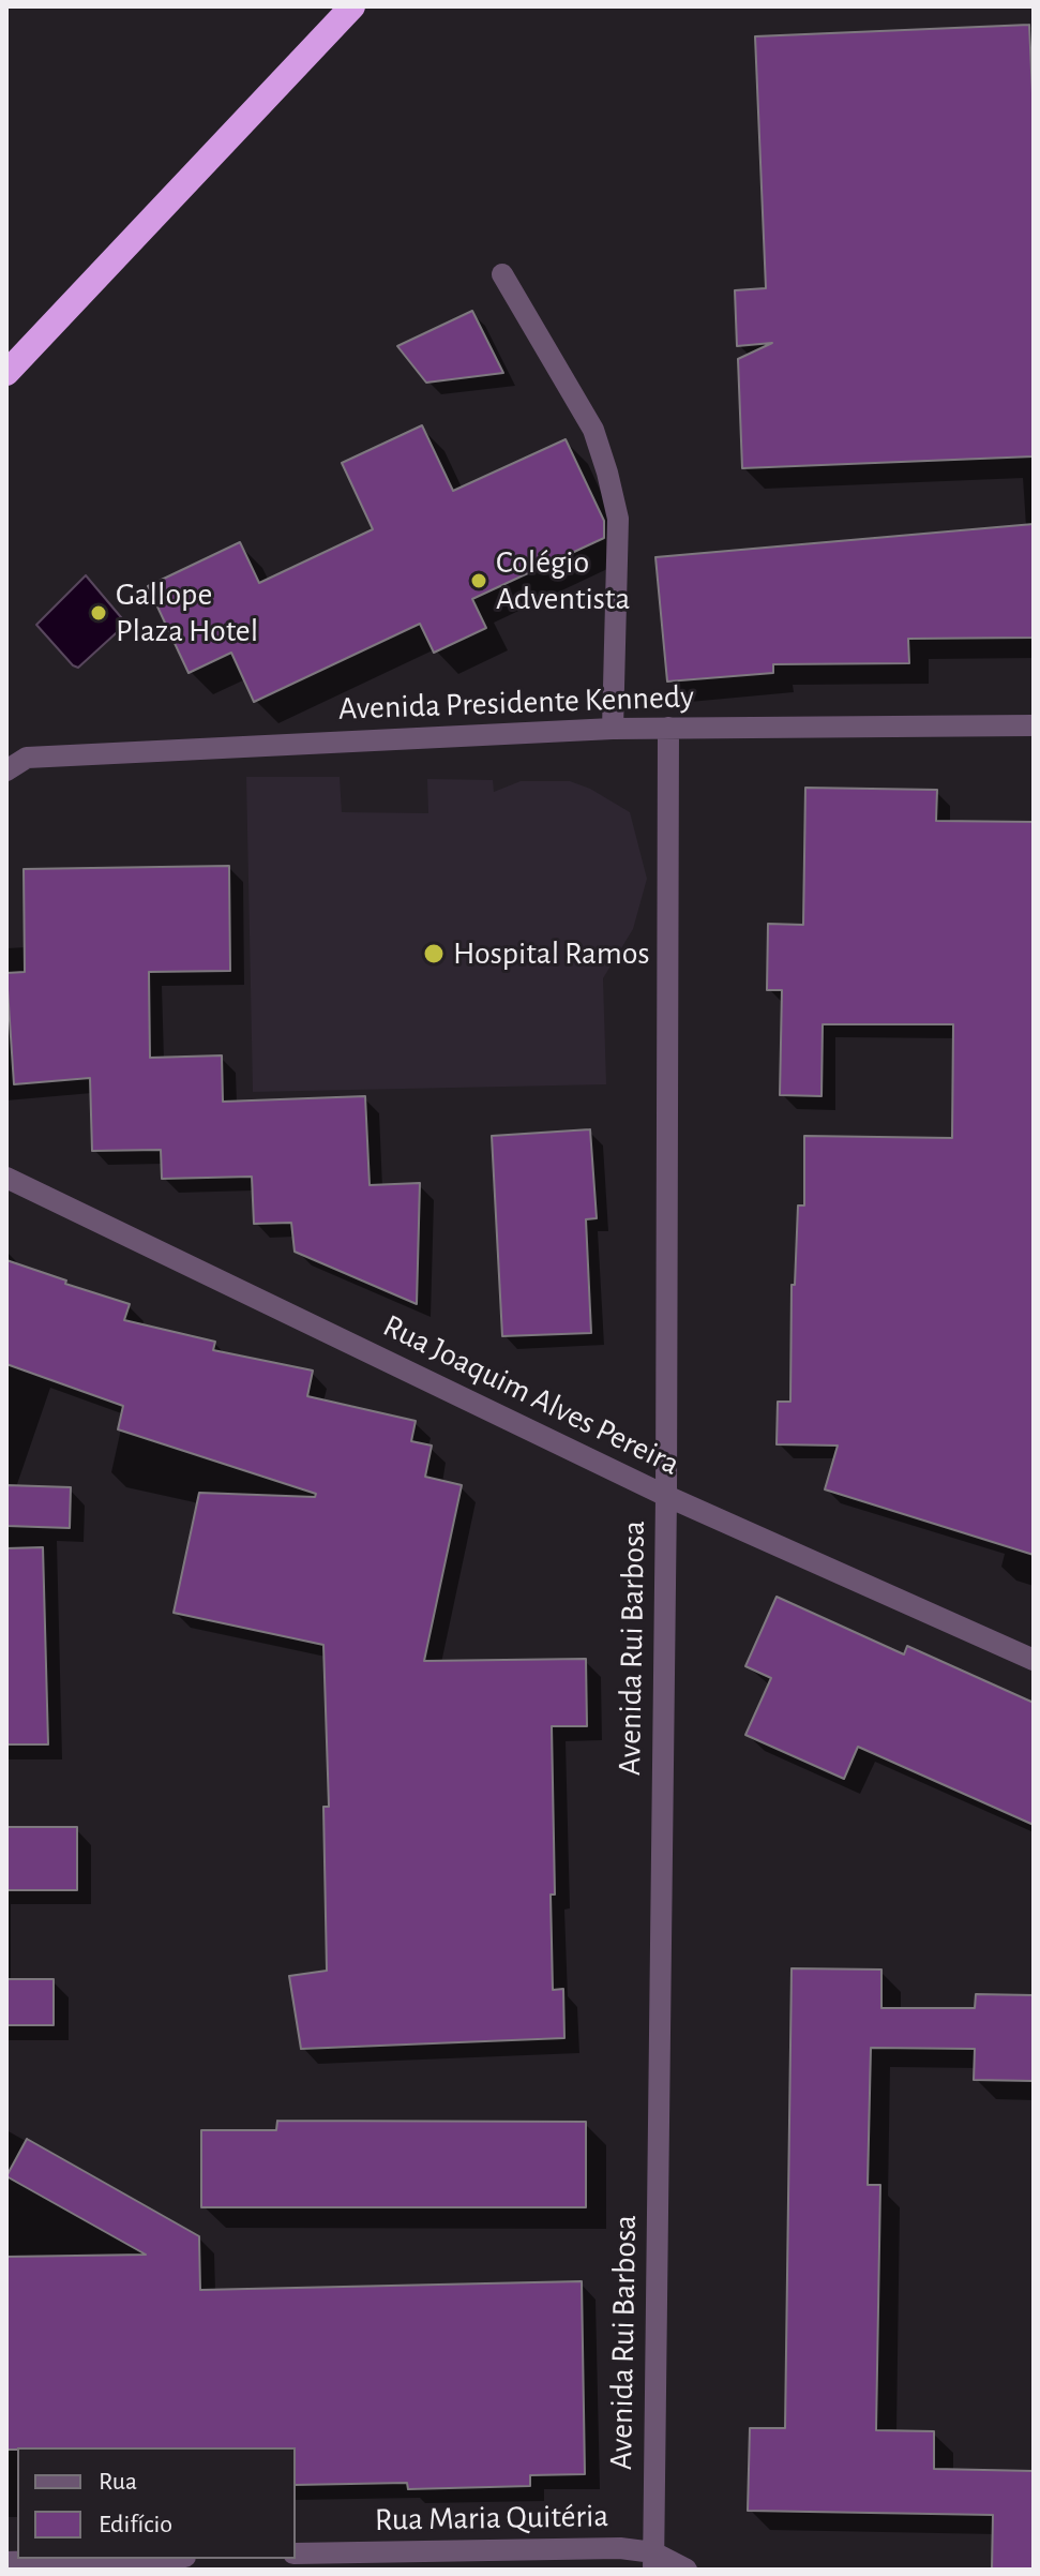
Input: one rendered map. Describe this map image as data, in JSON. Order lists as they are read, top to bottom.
{
  "streets": {
    "street": [
      "Avenida Presidente Kennedy",
      "Rua Joaquim Alves Pereira",
      "Avenida Rui Barbosa",
      "Rua Maria Quitéria"
    ]
  },
  "crossings": [
    ["Avenida Presidente Kennedy", "Avenida Rui Barbosa"],
    ["Rua Joaquim Alves Pereira", "Avenida Rui Barbosa"],
    ["Avenida Rui Barbosa", "Rua Maria Quitéria"]
  ],
  "places": ["Colégio Adventista", "Gallope Plaza Hotel", "Hospital Ramos"],
  "legend": ["Rua", "Edifício"]
}
